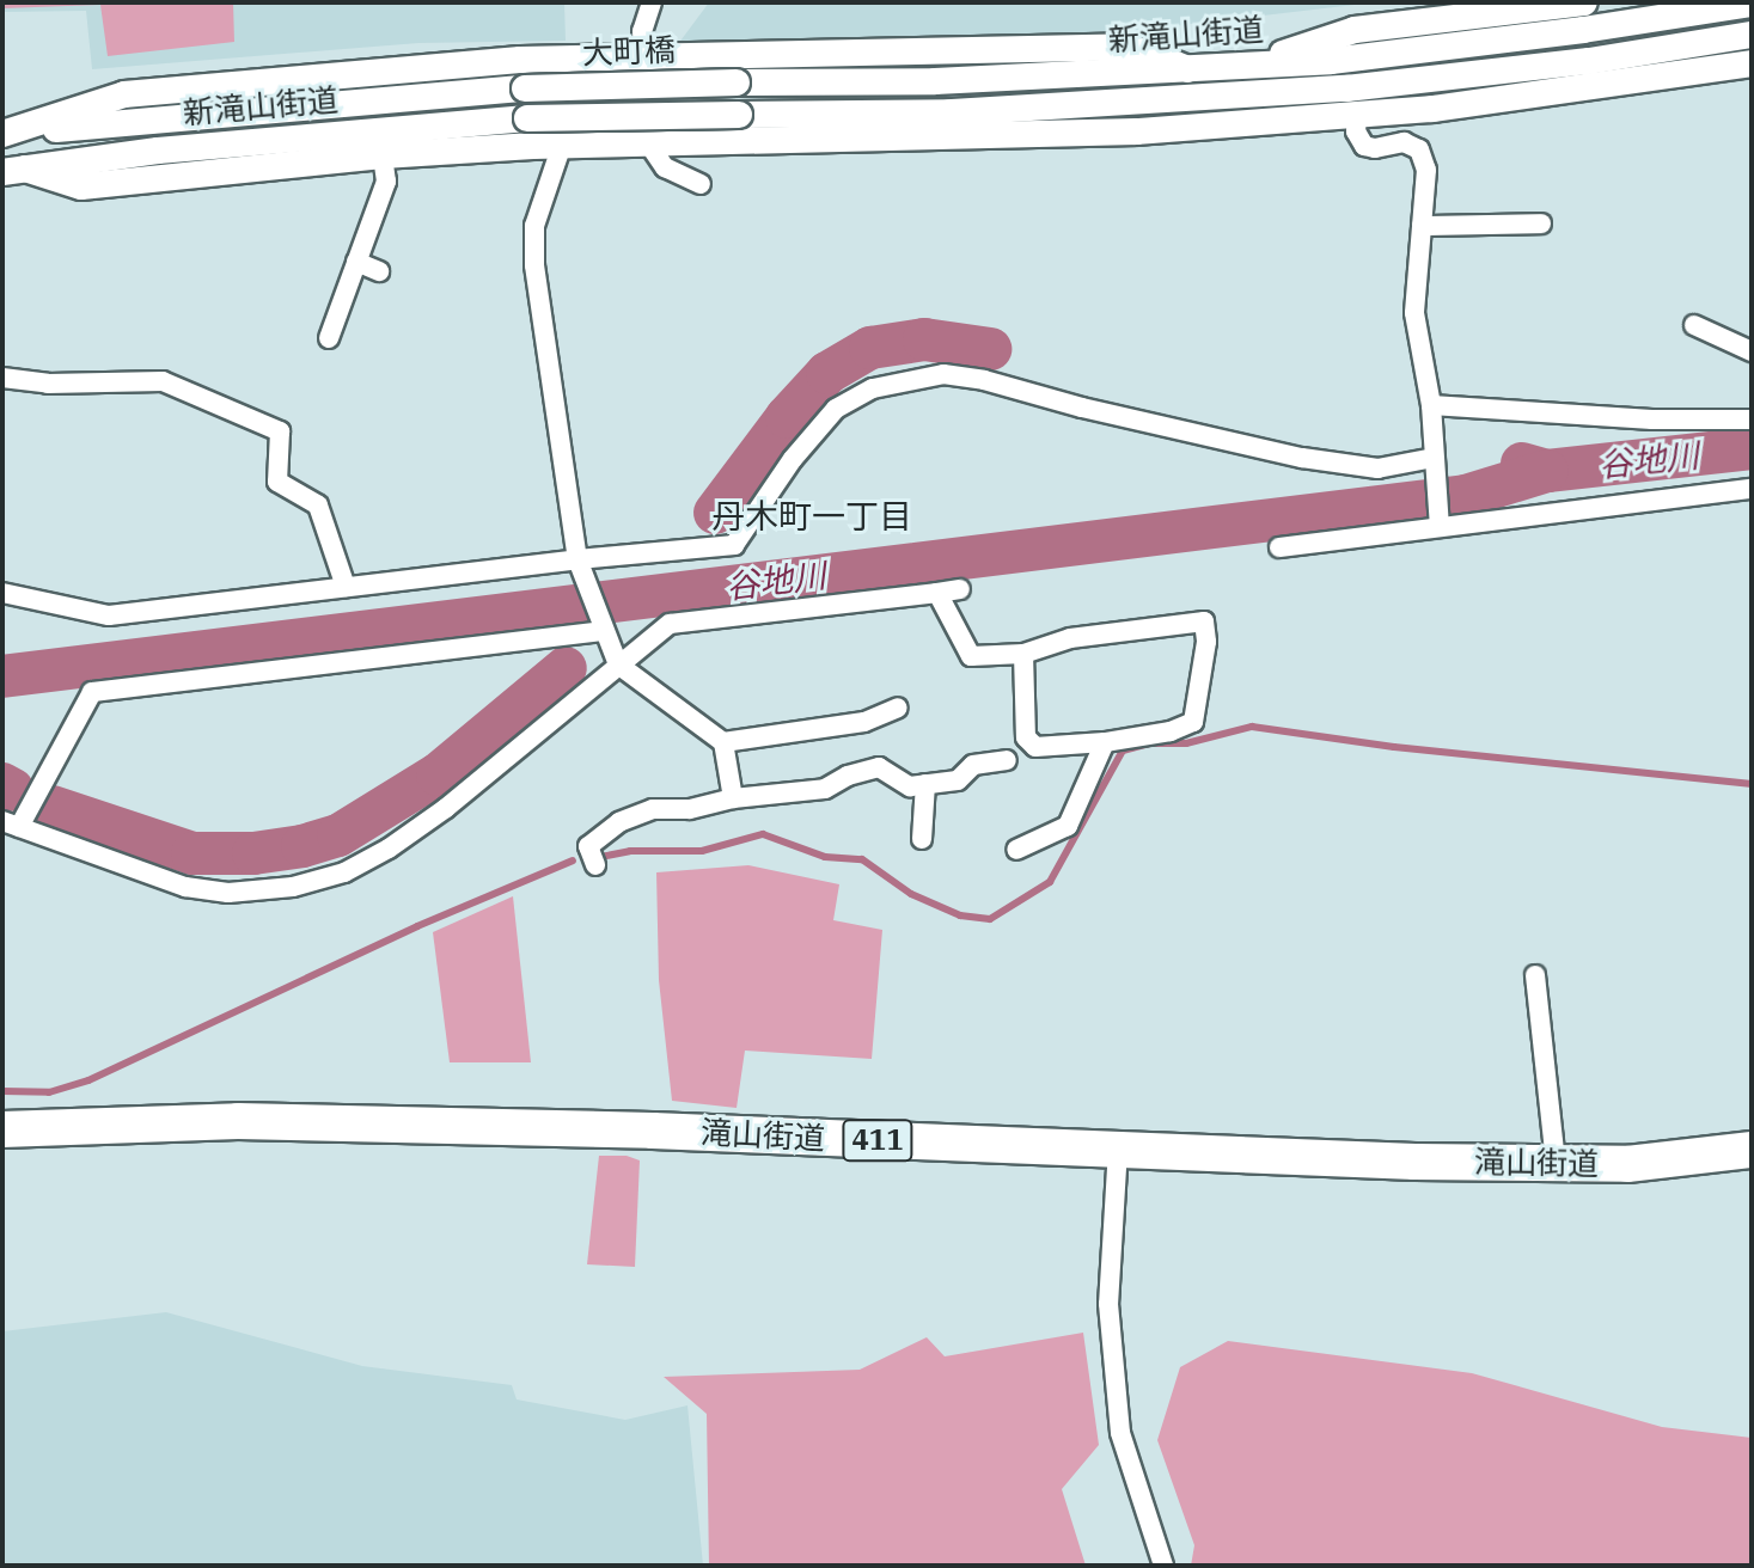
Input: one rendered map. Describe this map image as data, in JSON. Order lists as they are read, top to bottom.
{
  "streets": {
    "highway": ["滝山街道", "411"],
    "main road": ["新滝山街道", "大町橋"]
  },
  "crossings": [
    ["新滝山街道", "大町橋"]
  ],
  "districts": ["丹木町一丁目"],
  "water": ["谷地川"]
}
